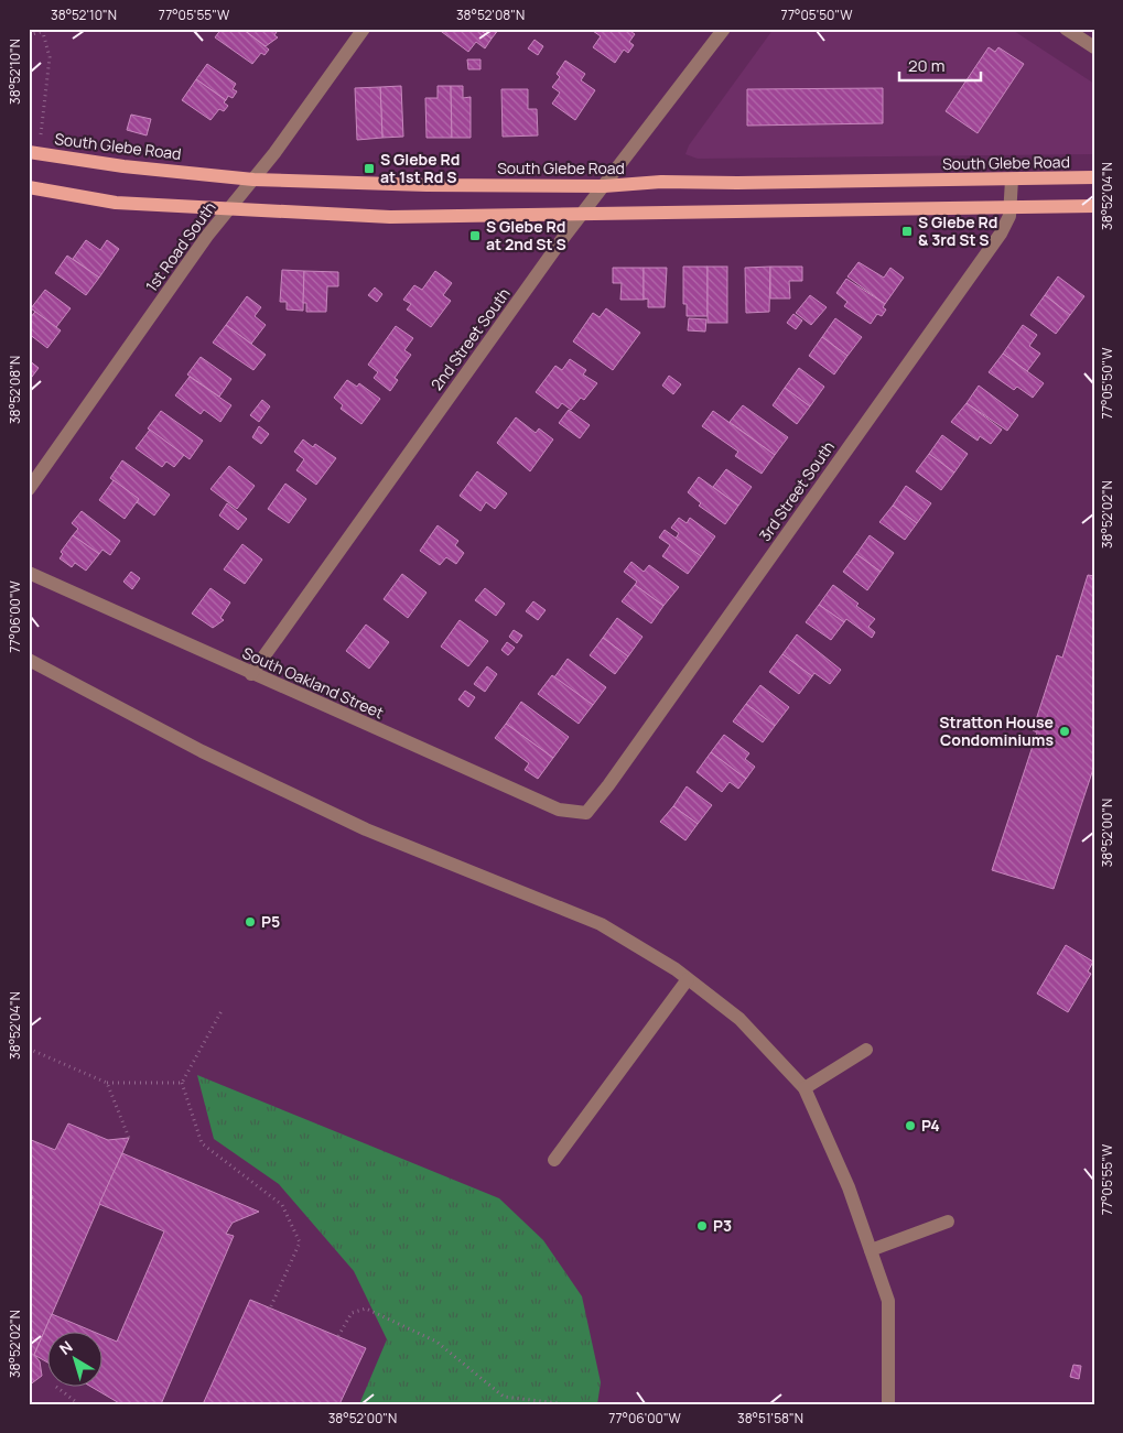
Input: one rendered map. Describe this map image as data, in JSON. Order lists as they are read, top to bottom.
{
  "streets": {
    "main road": ["South Glebe Road"],
    "street": [
      "1st Road South",
      "2nd Street South",
      "3rd Street South",
      "South Oakland Street"
    ]
  },
  "crossings": [
    ["South Glebe Road", "1st Road South"],
    ["South Glebe Road", "2nd Street South"],
    ["South Glebe Road", "3rd Street South"],
    ["2nd Street South", "South Oakland Street"],
    ["3rd Street South", "South Oakland Street"]
  ],
  "places": {
    "transit": ["S Glebe Rd at 1st Rd S", "S Glebe Rd & 3rd St S", "S Glebe Rd at 2nd St S"],
    "other": [
      "Stratton House Condominiums",
      "P5",
      "P4",
      "P3"
    ]
  },
  "scale_bar": "20 m",
  "north": "top left",
  "coordinates": [
    "38°52'10\"N",
    "77°05'55\"W",
    "38°52'08\"N",
    "77°05'50\"W",
    "38°52'04\"N",
    "38°52'02\"N",
    "77°06'00\"W",
    "38°52'00\"N",
    "38°51'58\"N"
  ]
}
